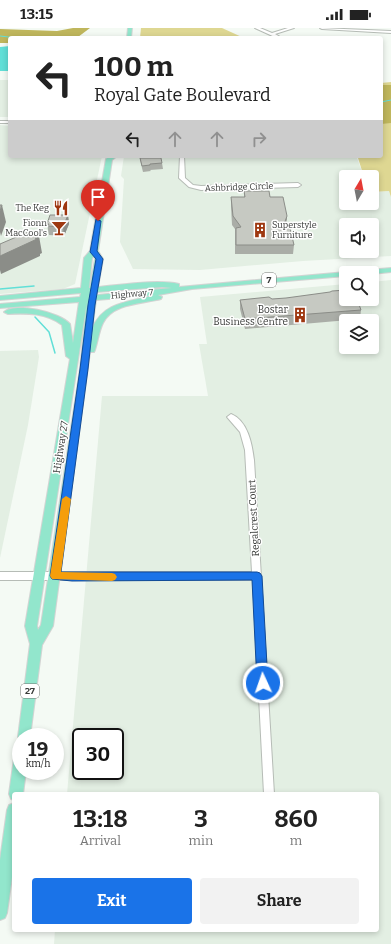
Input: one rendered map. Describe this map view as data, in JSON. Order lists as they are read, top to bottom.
{
  "streets": {
    "main road": [
      "7",
      "Highway 7",
      "Highway 27",
      "27"
    ],
    "street": ["Ashbridge Circle", "Regalcrest Court"]
  },
  "crossings": [
    ["Highway 7", "Highway 27"]
  ],
  "places": {
    "restaurant": ["The Keg"],
    "bar": ["Fionn MacCool's"],
    "building": ["Superstyle Furniture", "Bostar Business Centre"]
  },
  "north": "top",
  "page": {
    "status": "13:15",
    "turn": ["100 m", "Royal Gate Boulevard"],
    "speed": "19 km/h",
    "limit": "30",
    "eta": [
      "13:18",
      "Arrival",
      "3",
      "min",
      "860",
      "m"
    ],
    "buttons": ["Exit", "Share"]
  }
}
